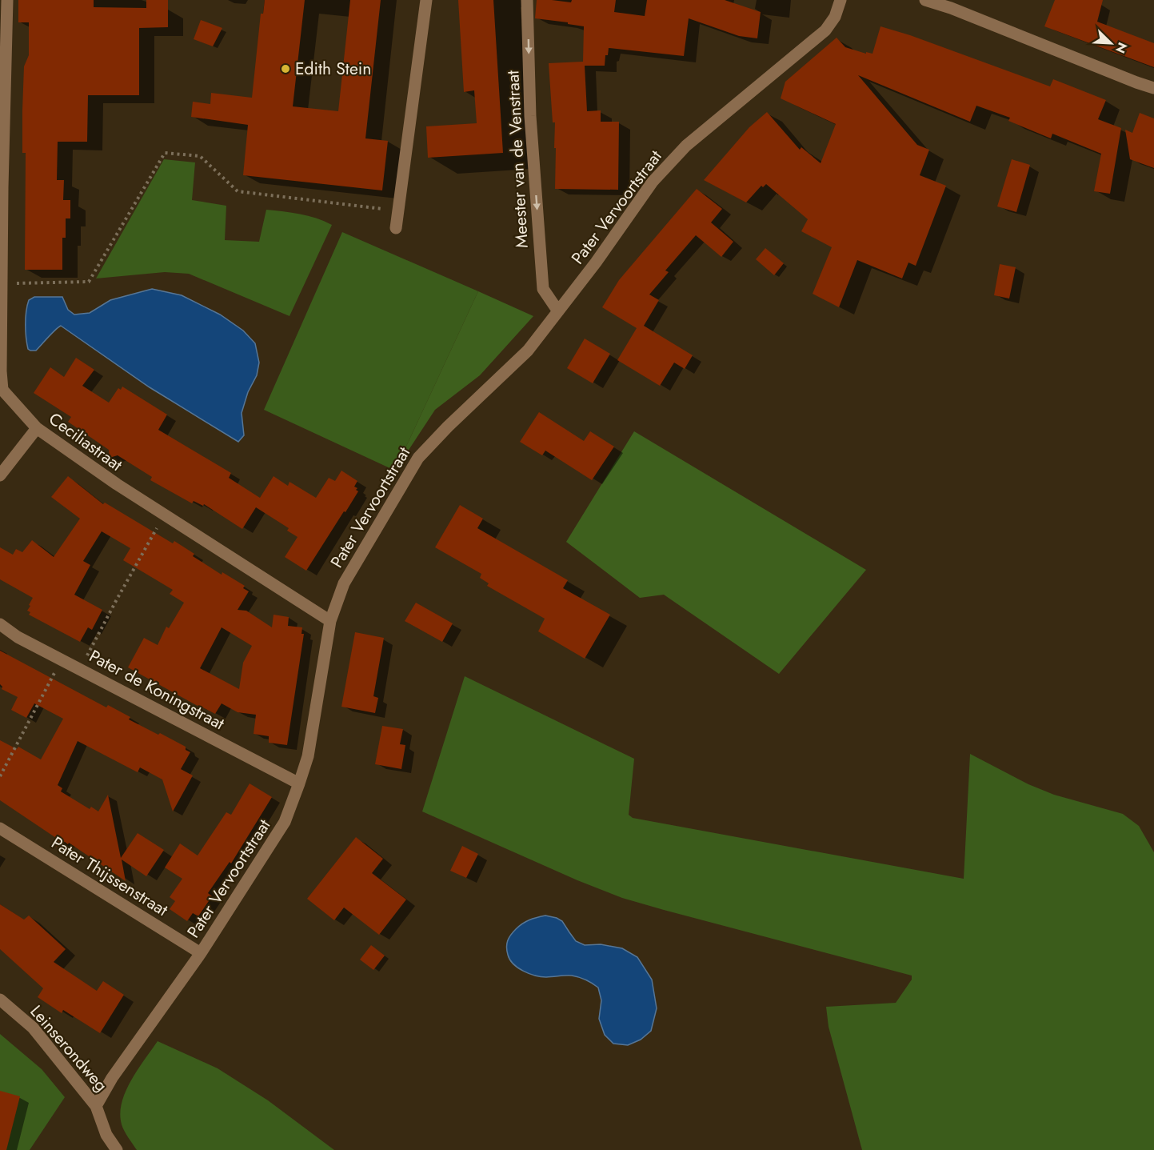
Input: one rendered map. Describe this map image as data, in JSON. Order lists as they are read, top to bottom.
{
  "streets": {
    "street": [
      "Meester van de Venstraat",
      "Pater Vervoortstraat",
      "Ceciliastraat",
      "Pater de Koningstraat",
      "Pater Thijssenstraat",
      "Leinserondweg"
    ]
  },
  "crossings": [
    ["Meester van de Venstraat", "Pater Vervoortstraat"],
    ["Pater Vervoortstraat", "Ceciliastraat"],
    ["Pater Vervoortstraat", "Pater de Koningstraat"],
    ["Pater Vervoortstraat", "Pater Thijssenstraat"],
    ["Pater Vervoortstraat", "Leinserondweg"]
  ],
  "one_way": ["Meester van de Venstraat"],
  "places": ["Edith Stein"],
  "north": "bottom right"
}
